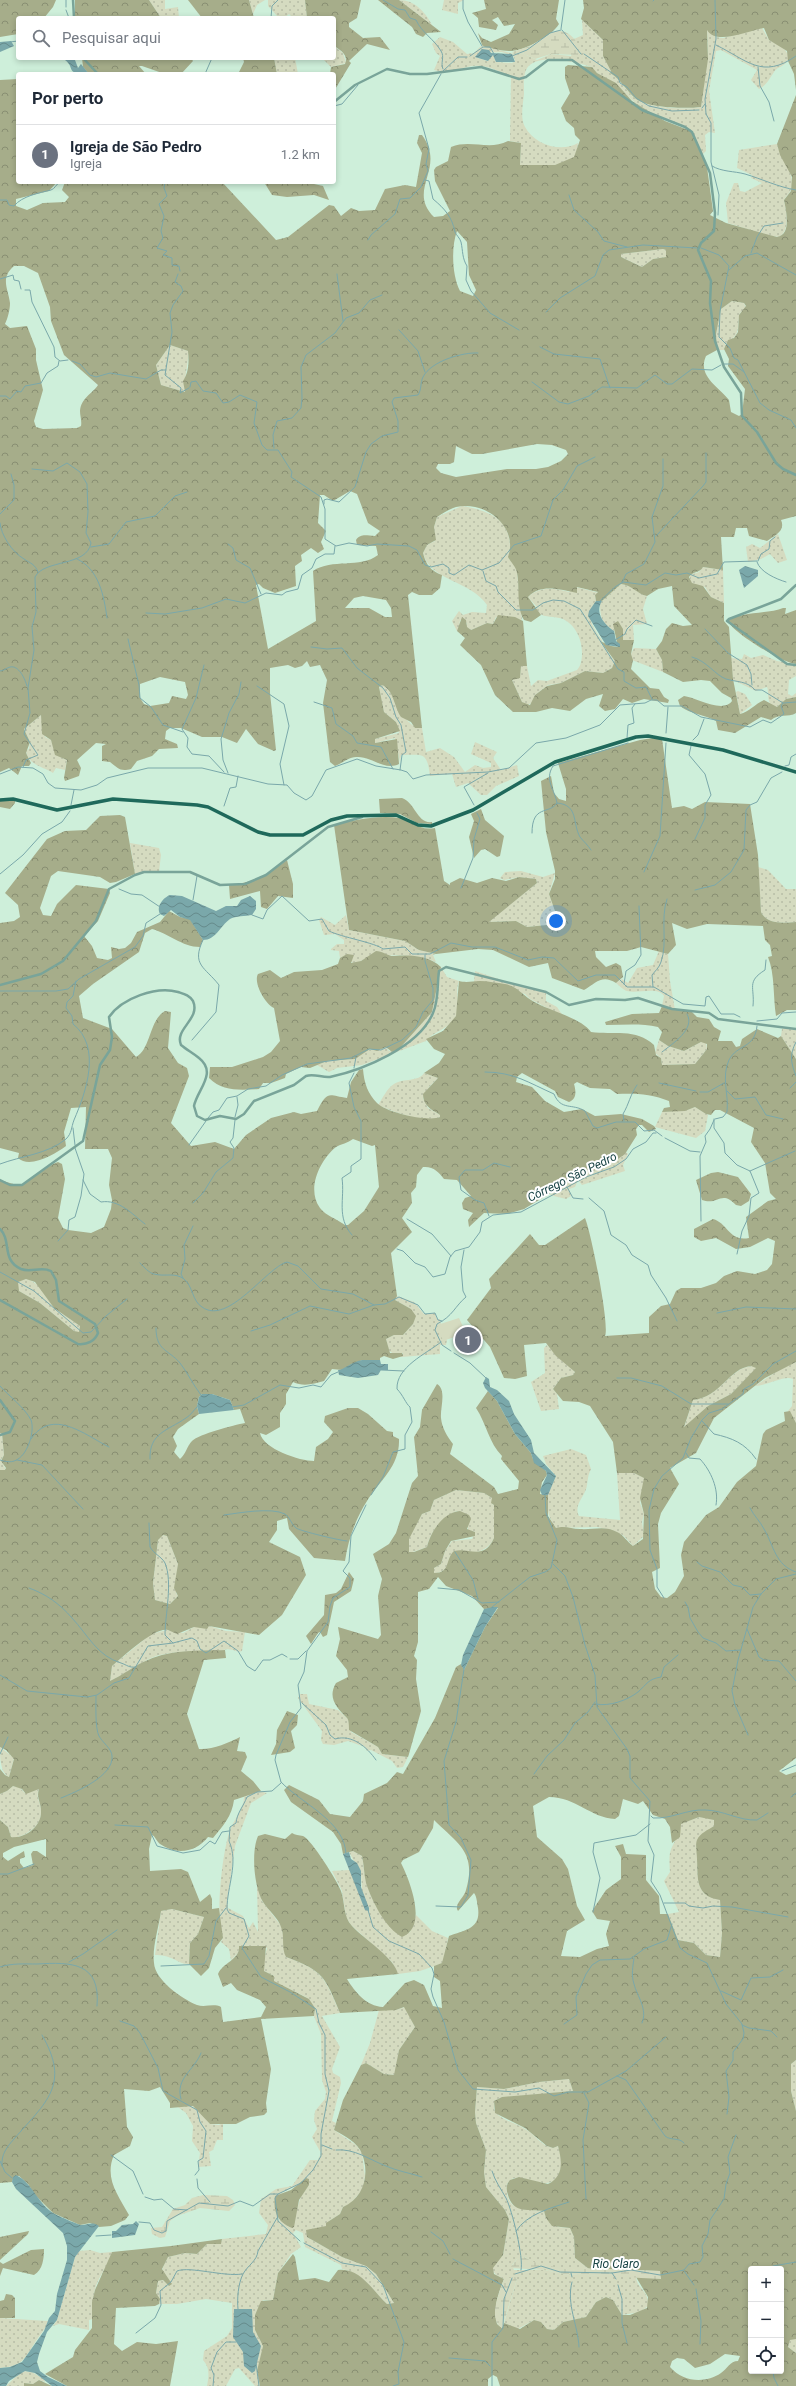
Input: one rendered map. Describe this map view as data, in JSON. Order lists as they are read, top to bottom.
{
  "water": ["Córrego São Pedro", "Rio Claro"],
  "page": {
    "search": "Pesquisar aqui",
    "heading": "Por perto",
    "list": [
      {
        "mark": "1",
        "name": "Igreja de São Pedro",
        "note": "Igreja",
        "value": "1.2 km"
      }
    ],
    "pins": "1",
    "map_buttons": ["+", "−"]
  }
}
